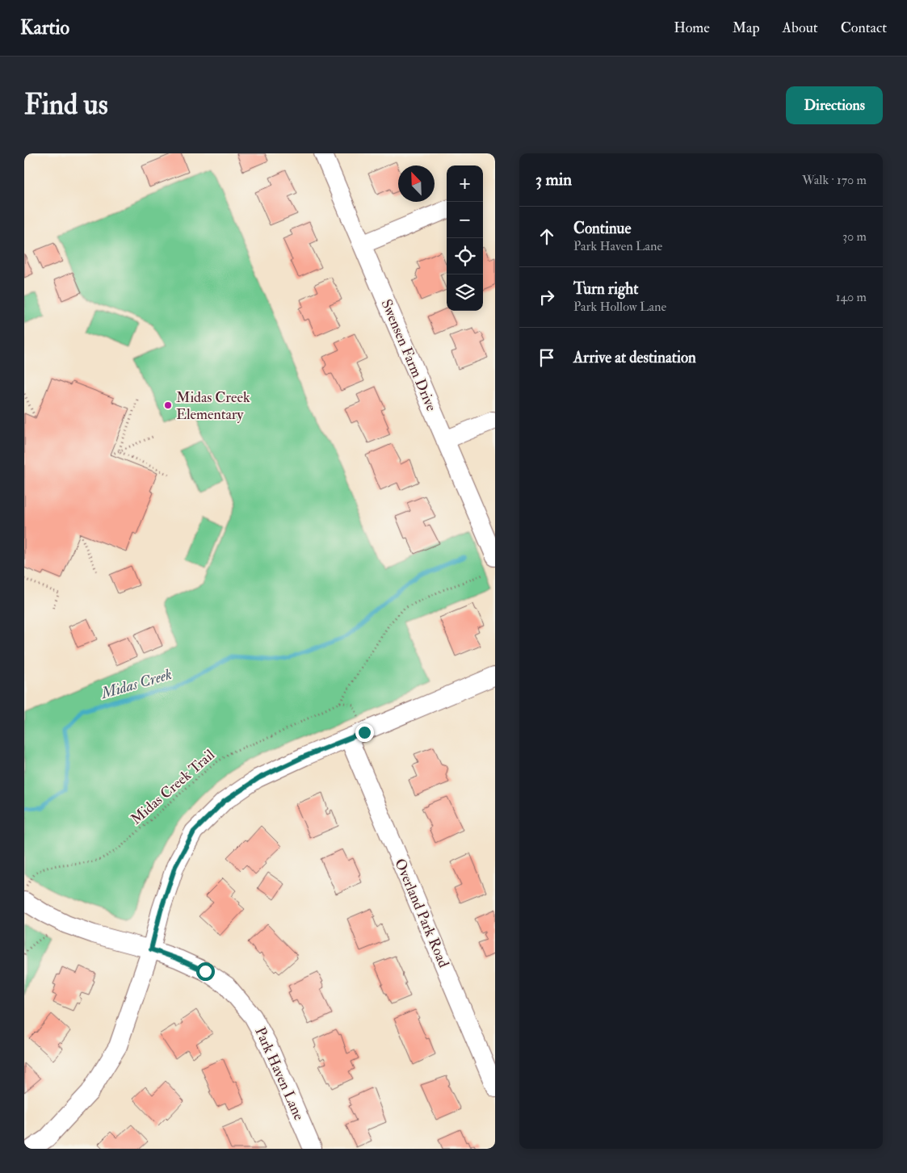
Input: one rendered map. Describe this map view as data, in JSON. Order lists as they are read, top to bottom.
{
  "streets": {
    "street": ["Swensen Farm Drive", "Overland Park Road", "Park Haven Lane"],
    "path": ["Midas Creek Trail"]
  },
  "crossings": [
    ["Midas Creek Trail", "Park Haven Lane"]
  ],
  "water": ["Midas Creek"],
  "places": ["Midas Creek Elementary"],
  "north": "top left",
  "page": {
    "header": "Kartio",
    "nav": [
      "Home",
      "Map",
      "About",
      "Contact"
    ],
    "buttons": "Directions",
    "title": "Find us",
    "heading": ["3 min", "Walk · 170 m"],
    "map_buttons": ["+", "−"],
    "list": [
      ["Continue", "Park Haven Lane", "30 m"],
      ["Turn right", "Park Hollow Lane", "140 m"],
      "Arrive at destination"
    ]
  }
}
